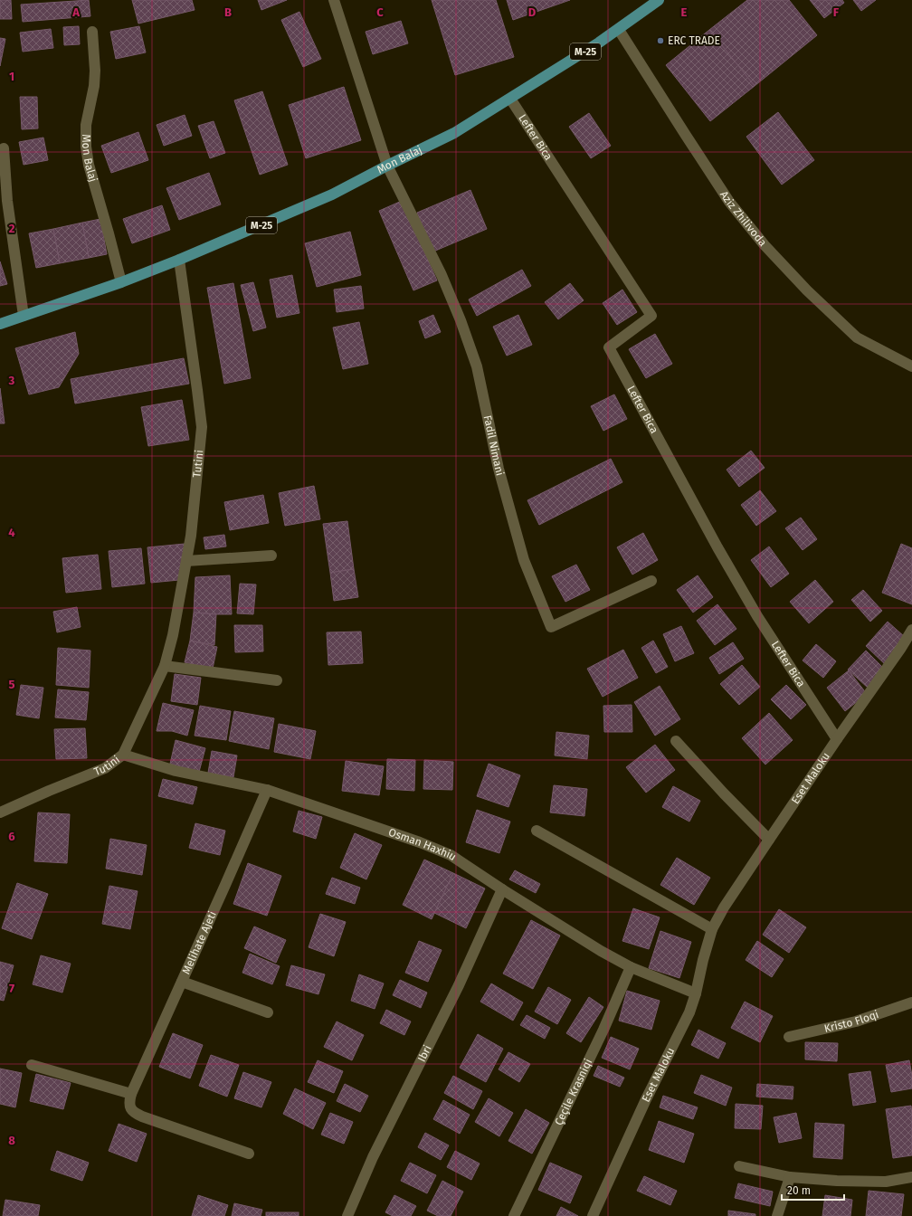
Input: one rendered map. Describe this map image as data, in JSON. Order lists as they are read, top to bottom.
{
  "streets": {
    "main road": ["M-25", "Mon Balaj"],
    "street": [
      "Lefter Bica",
      "Aziz Zhilivoda",
      "Fadil Nimani",
      "Tutini",
      "Eset Maloku",
      "Osman Haxhiu",
      "Melihate Ajeti",
      "Kristo Floqi",
      "Ibri",
      "Çeçile Krasniqi"
    ]
  },
  "crossings": [
    ["Lefter Bica", "Mon Balaj"],
    ["Lefter Bica", "Eset Maloku"],
    ["Mon Balaj", "Aziz Zhilivoda"],
    ["Mon Balaj", "Fadil Nimani"],
    ["Mon Balaj", "Tutini"],
    ["Tutini", "Osman Haxhiu"],
    ["Eset Maloku", "Osman Haxhiu"],
    ["Osman Haxhiu", "Melihate Ajeti"],
    ["Osman Haxhiu", "Ibri"],
    ["Osman Haxhiu", "Çeçile Krasniqi"]
  ],
  "places": ["ERC TRADE"],
  "scale_bar": "20 m",
  "grid": {
    "columns": [
      "A",
      "B",
      "C",
      "D",
      "E",
      "F"
    ],
    "rows": [
      "1",
      "2",
      "3",
      "4",
      "5",
      "6",
      "7",
      "8"
    ]
  }
}
